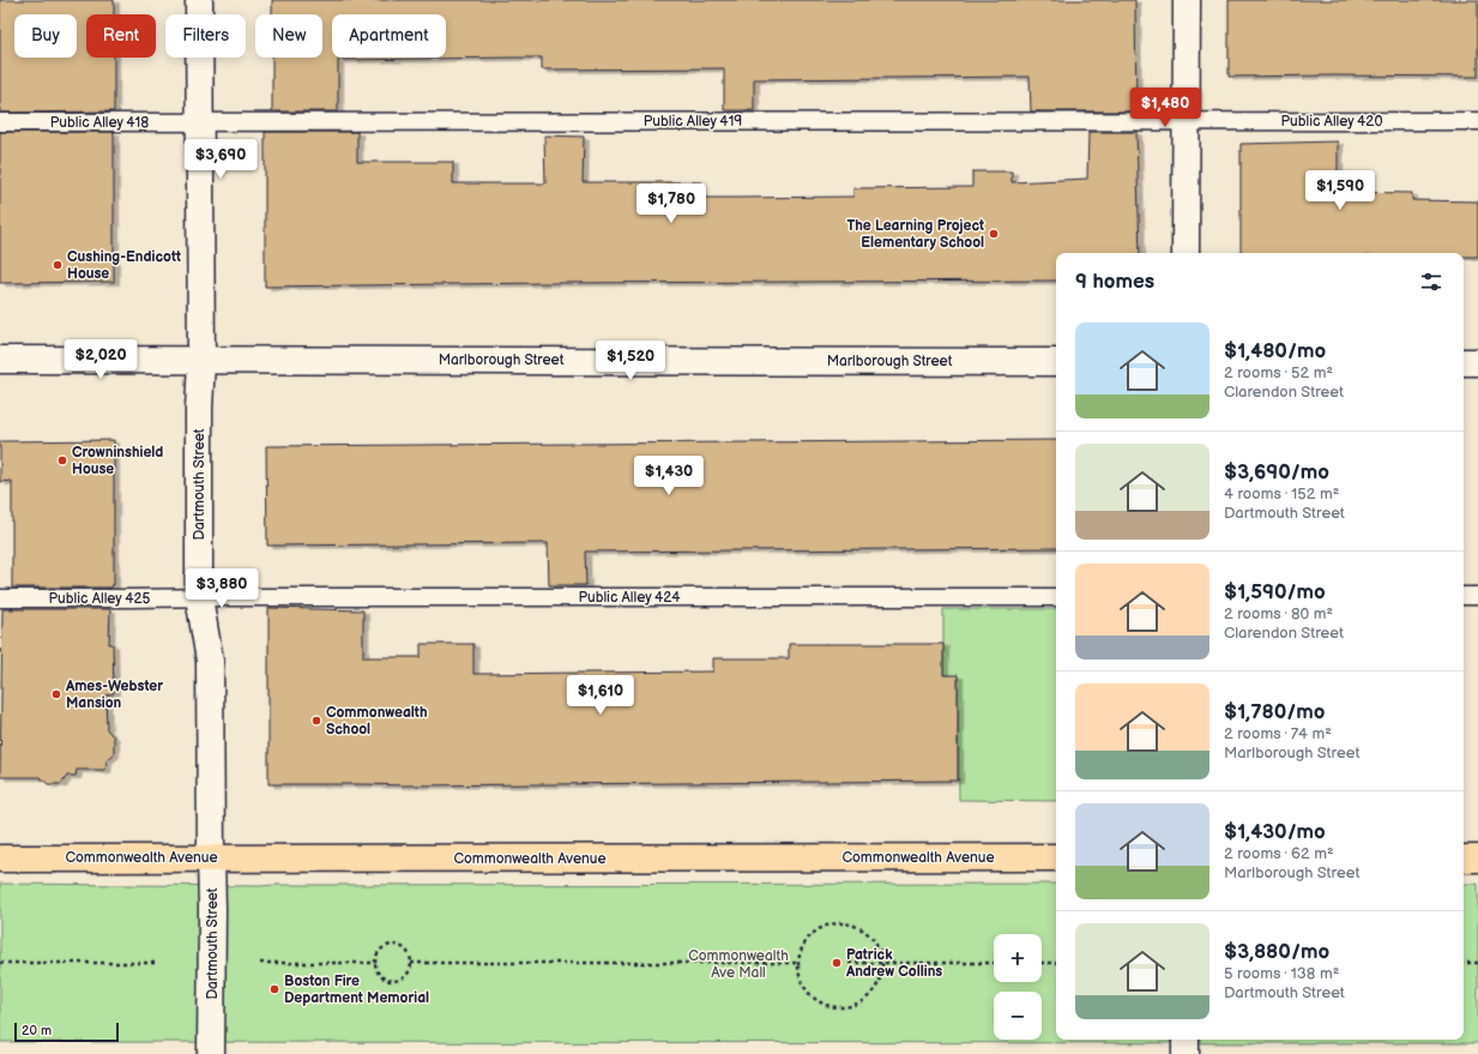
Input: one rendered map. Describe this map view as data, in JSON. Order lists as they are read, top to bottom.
{
  "streets": {
    "main road": ["Marlborough Street", "Dartmouth Street", "Commonwealth Avenue"],
    "lane": [
      "Public Alley 419",
      "Public Alley 420",
      "Public Alley 418",
      "Public Alley 424",
      "Public Alley 425"
    ]
  },
  "crossings": [
    ["Public Alley 419", "Public Alley 420"],
    ["Public Alley 419", "Public Alley 418"],
    ["Public Alley 419", "Dartmouth Street"],
    ["Public Alley 418", "Dartmouth Street"],
    ["Marlborough Street", "Dartmouth Street"],
    ["Dartmouth Street", "Public Alley 424"],
    ["Dartmouth Street", "Public Alley 425"],
    ["Dartmouth Street", "Commonwealth Avenue"],
    ["Public Alley 424", "Public Alley 425"]
  ],
  "parks": ["Commonwealth Ave Mall"],
  "places": [
    "The Learning Project Elementary School",
    "Cushing-Endicott House",
    "Crowninshield House",
    "Ames-Webster Mansion",
    "Commonwealth School",
    "Patrick Andrew Collins",
    "Boston Fire Department Memorial"
  ],
  "scale_bar": "20 m",
  "page": {
    "chip": [
      "Buy",
      "Rent",
      "Filters",
      "New",
      "Apartment"
    ],
    "price": [
      "$1,480",
      "$3,690",
      "$1,590",
      "$1,780",
      "$2,020",
      "$1,520",
      "$1,430",
      "$3,880",
      "$1,610"
    ],
    "heading": "9 homes",
    "list": [
      {
        "name": "$1,480/mo",
        "note": "2 rooms · 52 m² · Clarendon Street"
      },
      {
        "name": "$3,690/mo",
        "note": "4 rooms · 152 m² · Dartmouth Street"
      },
      {
        "name": "$1,590/mo",
        "note": "2 rooms · 80 m² · Clarendon Street"
      },
      {
        "name": "$1,780/mo",
        "note": "2 rooms · 74 m² · Marlborough Street"
      },
      {
        "name": "$1,430/mo",
        "note": "2 rooms · 62 m² · Marlborough Street"
      },
      {
        "name": "$3,880/mo",
        "note": "5 rooms · 138 m² · Dartmouth Street"
      }
    ],
    "map_buttons": ["+", "−"],
    "scale": "20 m"
  }
}
